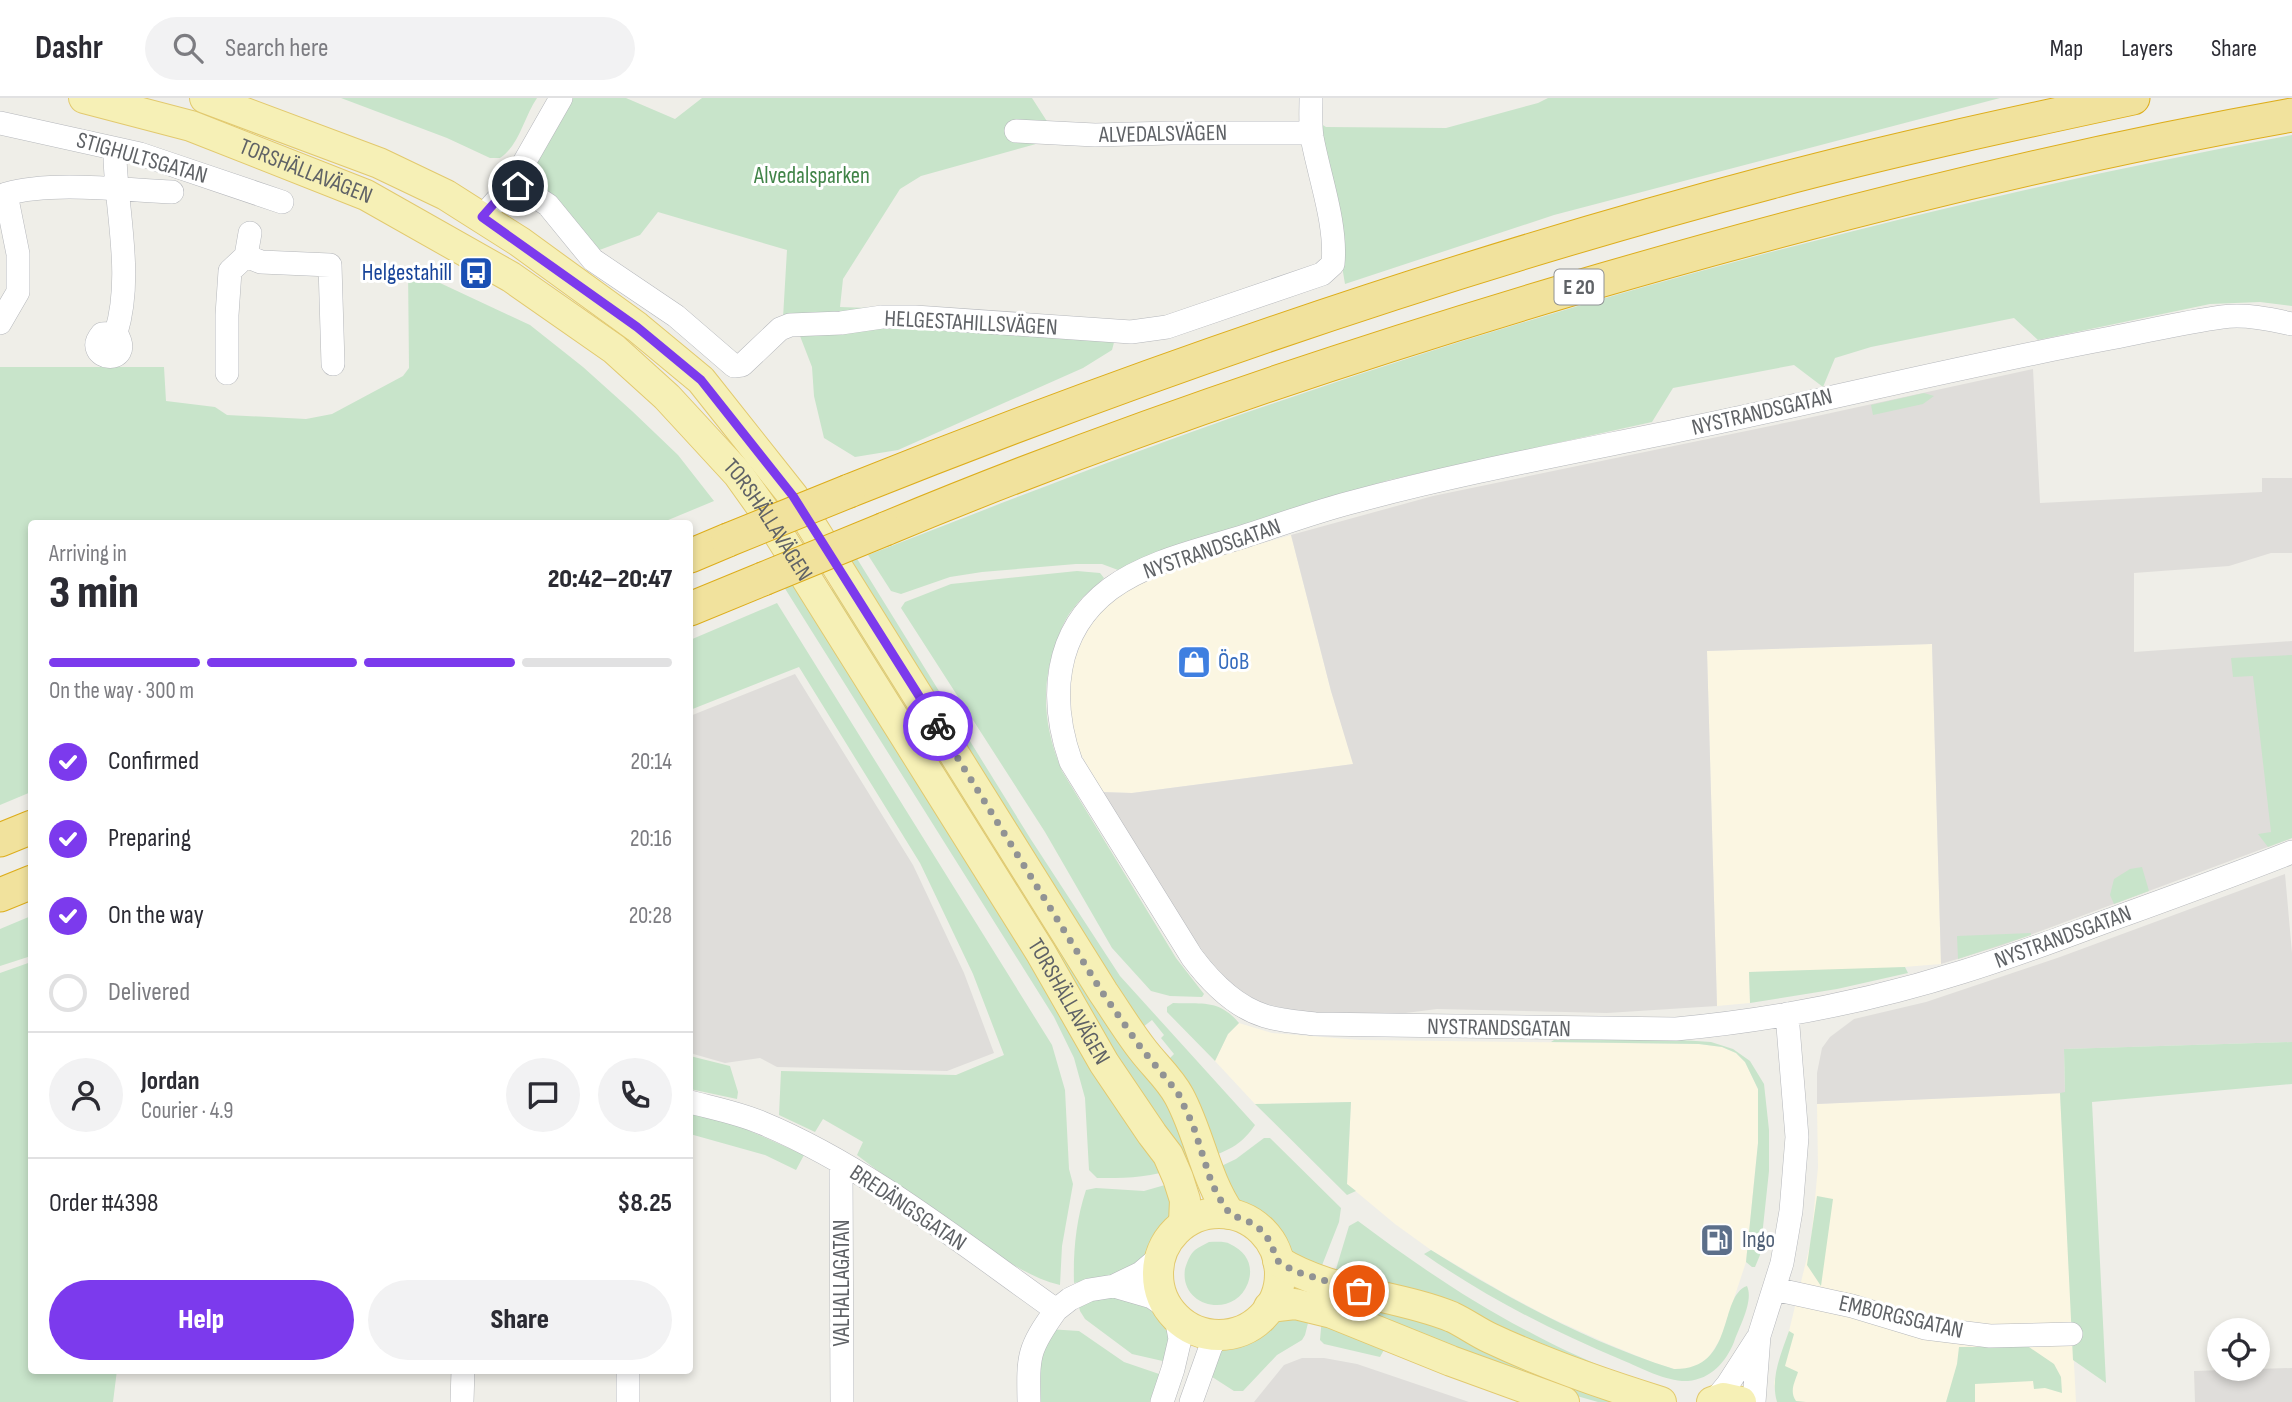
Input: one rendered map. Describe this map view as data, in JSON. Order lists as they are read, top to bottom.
{
  "streets": {
    "highway": ["E 20"],
    "main road": ["TORSHÄLLAVÄGEN"],
    "street": [
      "ALVEDALSVÄGEN",
      "STIGHULTSGATAN",
      "HELGESTAHILLSVÄGEN",
      "NYSTRANDSGATAN",
      "BREDÄNGSGATAN",
      "VALHALLAGATAN",
      "EMBORGSGATAN"
    ]
  },
  "crossings": [
    ["ALVEDALSVÄGEN", "HELGESTAHILLSVÄGEN"],
    ["BREDÄNGSGATAN", "VALHALLAGATAN"]
  ],
  "parks": ["Alvedalsparken"],
  "places": {
    "bus stop": ["Helgestahill"],
    "shop": ["ÖoB"],
    "fuel station": ["Ingo"]
  },
  "page": {
    "header": "Dashr",
    "search": "Search here",
    "nav": ["Map", "Layers", "Share"],
    "heading": ["3 min", "Arriving in", "20:42–20:47"],
    "panel": [
      "Jordan",
      "Courier · 4.9",
      "Order #4398",
      "$8.25"
    ],
    "bar": "On the way · 300 m",
    "list": [
      ["Confirmed", "20:14"],
      ["Preparing", "20:16"],
      ["On the way", "20:28"],
      "Delivered"
    ],
    "buttons": ["Help", "Share"]
  }
}
